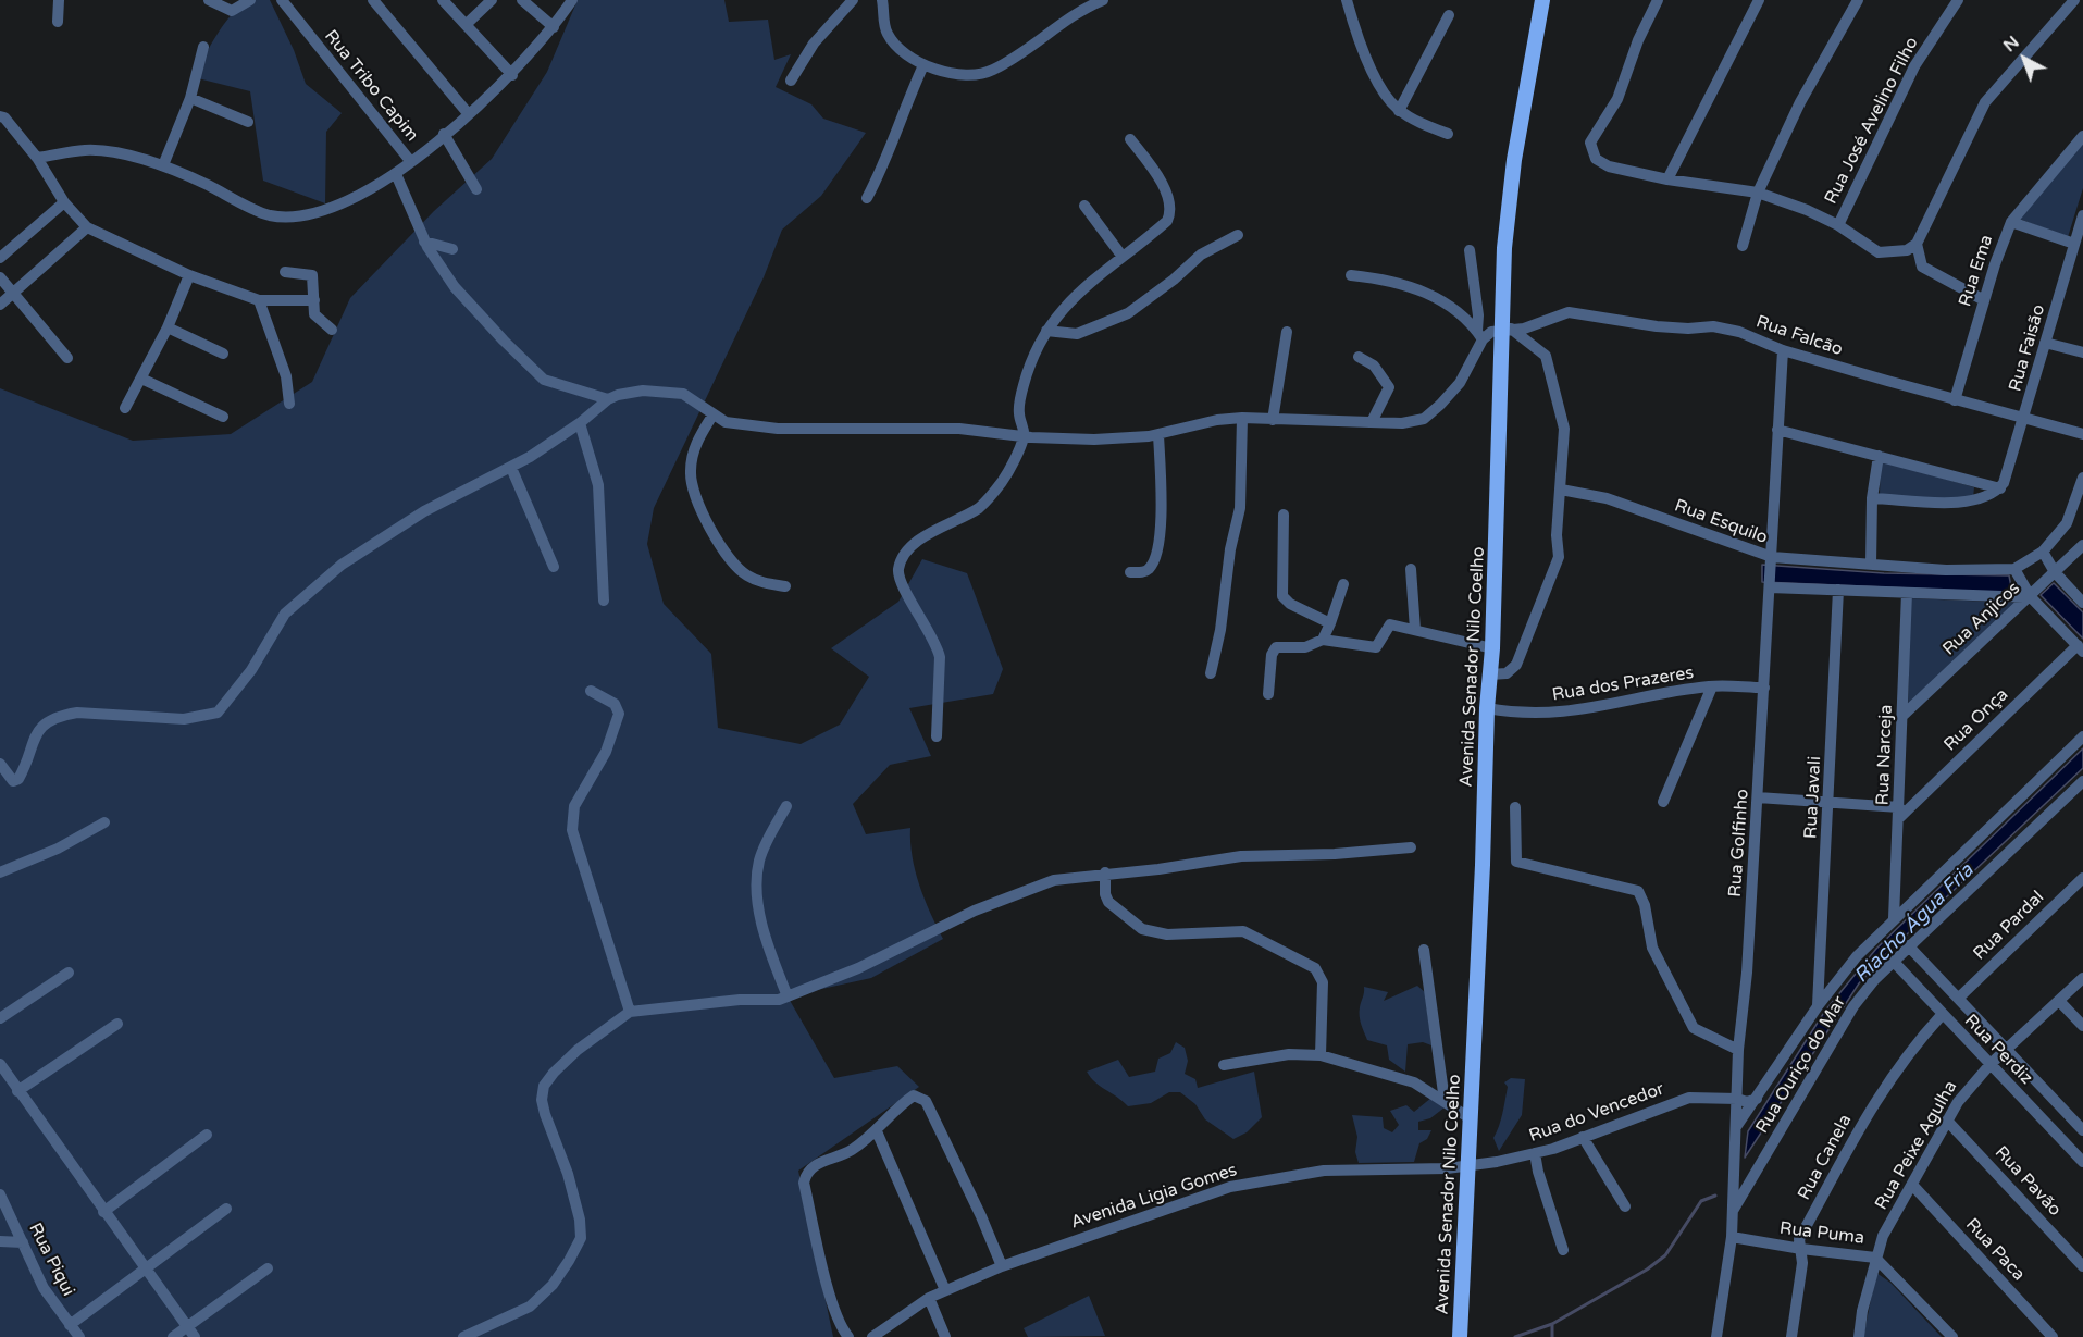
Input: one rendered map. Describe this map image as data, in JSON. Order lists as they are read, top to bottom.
{
  "streets": {
    "main road": ["Avenida Senador Nilo Coelho"],
    "street": [
      "Rua Tribo Capim",
      "Rua José Avelino Filho",
      "Rua Ema",
      "Rua Falcão",
      "Rua Faisão",
      "Rua Esquilo",
      "Rua Anjicos",
      "Rua dos Prazeres",
      "Rua Onça",
      "Rua Narceja",
      "Rua Javali",
      "Rua Golfinho",
      "Rua Pardal",
      "Rua Perdiz",
      "Rua Ouriço do Mar",
      "Rua do Vencedor",
      "Rua Peixe Agulha",
      "Rua Canela",
      "Rua Pavão",
      "Avenida Ligia Gomes",
      "Rua Puma",
      "Rua Paca",
      "Rua Piqui"
    ]
  },
  "crossings": [
    ["Rua Ema", "Rua Falcão"],
    ["Rua Falcão", "Rua Faisão"],
    ["Rua Falcão", "Avenida Senador Nilo Coelho"],
    ["Rua Falcão", "Rua Golfinho"],
    ["Rua Esquilo", "Rua Golfinho"],
    ["Rua Anjicos", "Rua Narceja"],
    ["Avenida Senador Nilo Coelho", "Rua dos Prazeres"],
    ["Avenida Senador Nilo Coelho", "Rua do Vencedor"],
    ["Avenida Senador Nilo Coelho", "Avenida Ligia Gomes"],
    ["Rua dos Prazeres", "Rua Golfinho"],
    ["Rua Onça", "Rua Narceja"],
    ["Rua Narceja", "Rua Ouriço do Mar"],
    ["Rua Javali", "Rua Ouriço do Mar"],
    ["Rua Golfinho", "Rua Ouriço do Mar"],
    ["Rua Golfinho", "Rua do Vencedor"],
    ["Rua Golfinho", "Rua Puma"],
    ["Rua Pardal", "Rua Perdiz"],
    ["Rua Perdiz", "Rua Ouriço do Mar"],
    ["Rua Perdiz", "Rua Peixe Agulha"],
    ["Rua Perdiz", "Rua Canela"],
    ["Rua Ouriço do Mar", "Rua do Vencedor"],
    ["Rua do Vencedor", "Avenida Ligia Gomes"],
    ["Rua Peixe Agulha", "Rua Pavão"],
    ["Rua Peixe Agulha", "Rua Puma"],
    ["Rua Peixe Agulha", "Rua Paca"],
    ["Rua Canela", "Rua Puma"]
  ],
  "water": ["Riacho Água Fria"],
  "north": "top left"
}
